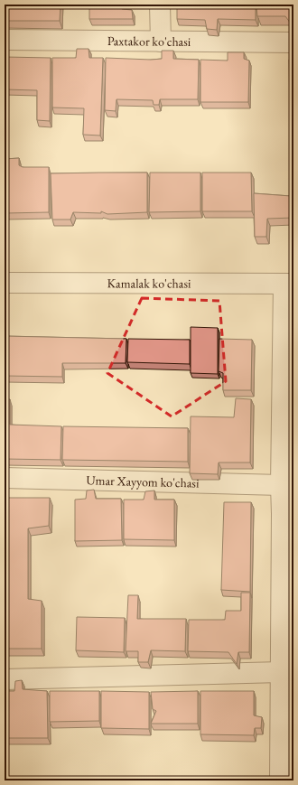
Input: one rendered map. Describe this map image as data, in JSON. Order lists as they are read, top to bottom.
{
  "streets": {
    "street": ["Paxtakor ko'chasi", "Kamalak ko'chasi", "Umar Xayyom ko'chasi"]
  }
}
